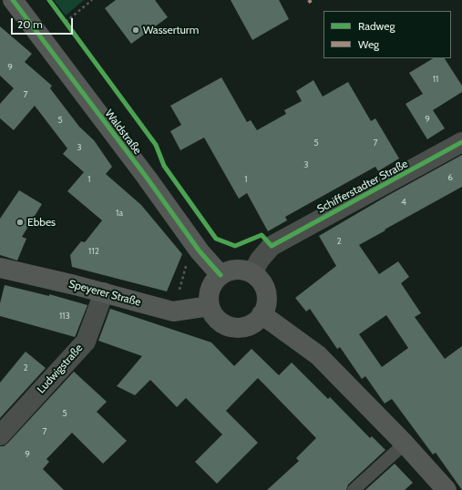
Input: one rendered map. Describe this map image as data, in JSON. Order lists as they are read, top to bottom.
{
  "streets": {
    "main road": ["Waldstraße", "Speyerer Straße"],
    "street": ["Schifferstadter Straße", "Ludwigstraße"]
  },
  "crossings": [
    ["Waldstraße", "Schifferstadter Straße"],
    ["Waldstraße", "Speyerer Straße"],
    ["Schifferstadter Straße", "Speyerer Straße"],
    ["Speyerer Straße", "Ludwigstraße"]
  ],
  "places": ["Wasserturm", "Ebbes"],
  "house_numbers": [
    "9",
    "11",
    "7",
    "9",
    "5",
    "5",
    "7",
    "3",
    "3",
    "6",
    "1",
    "1",
    "4",
    "1a",
    "2",
    "112",
    "113",
    "2",
    "5",
    "7",
    "9"
  ],
  "legend": ["Radweg", "Weg"],
  "scale_bar": "20 m"
}
